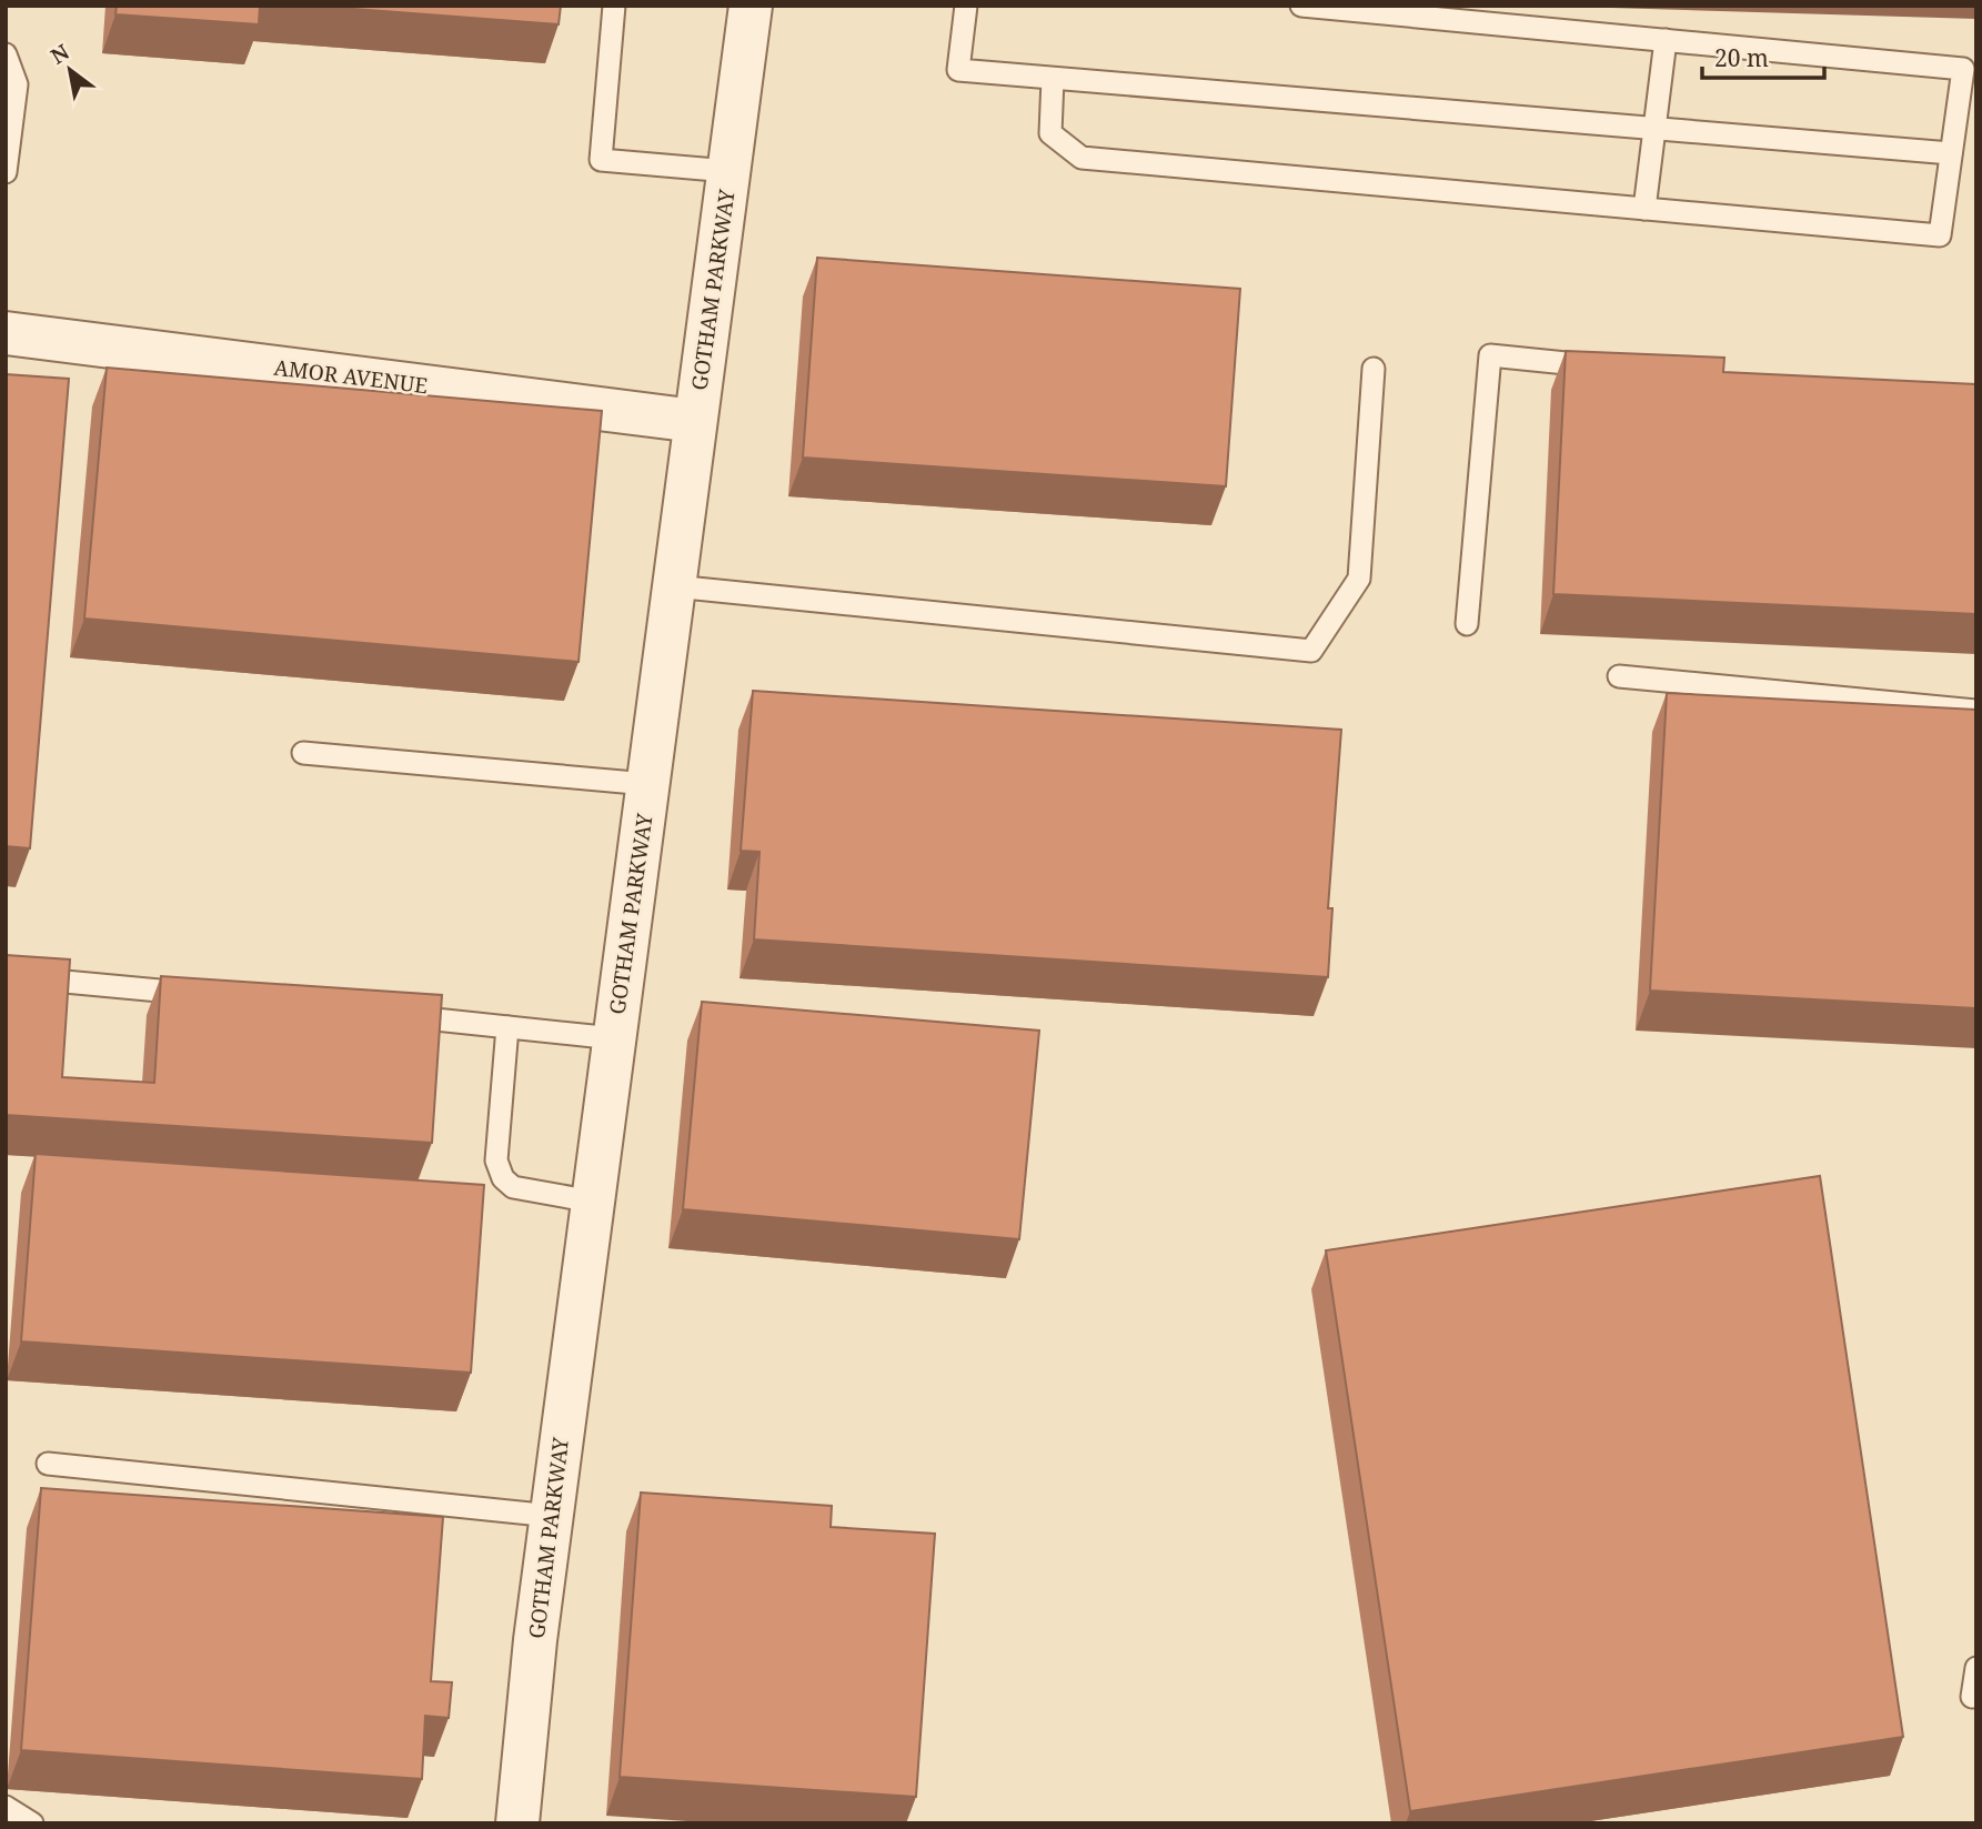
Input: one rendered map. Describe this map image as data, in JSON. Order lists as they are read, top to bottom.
{
  "streets": {
    "street": ["GOTHAM PARKWAY", "AMOR AVENUE"]
  },
  "crossings": [
    ["GOTHAM PARKWAY", "AMOR AVENUE"]
  ],
  "scale_bar": "20 m",
  "north": "top left"
}
